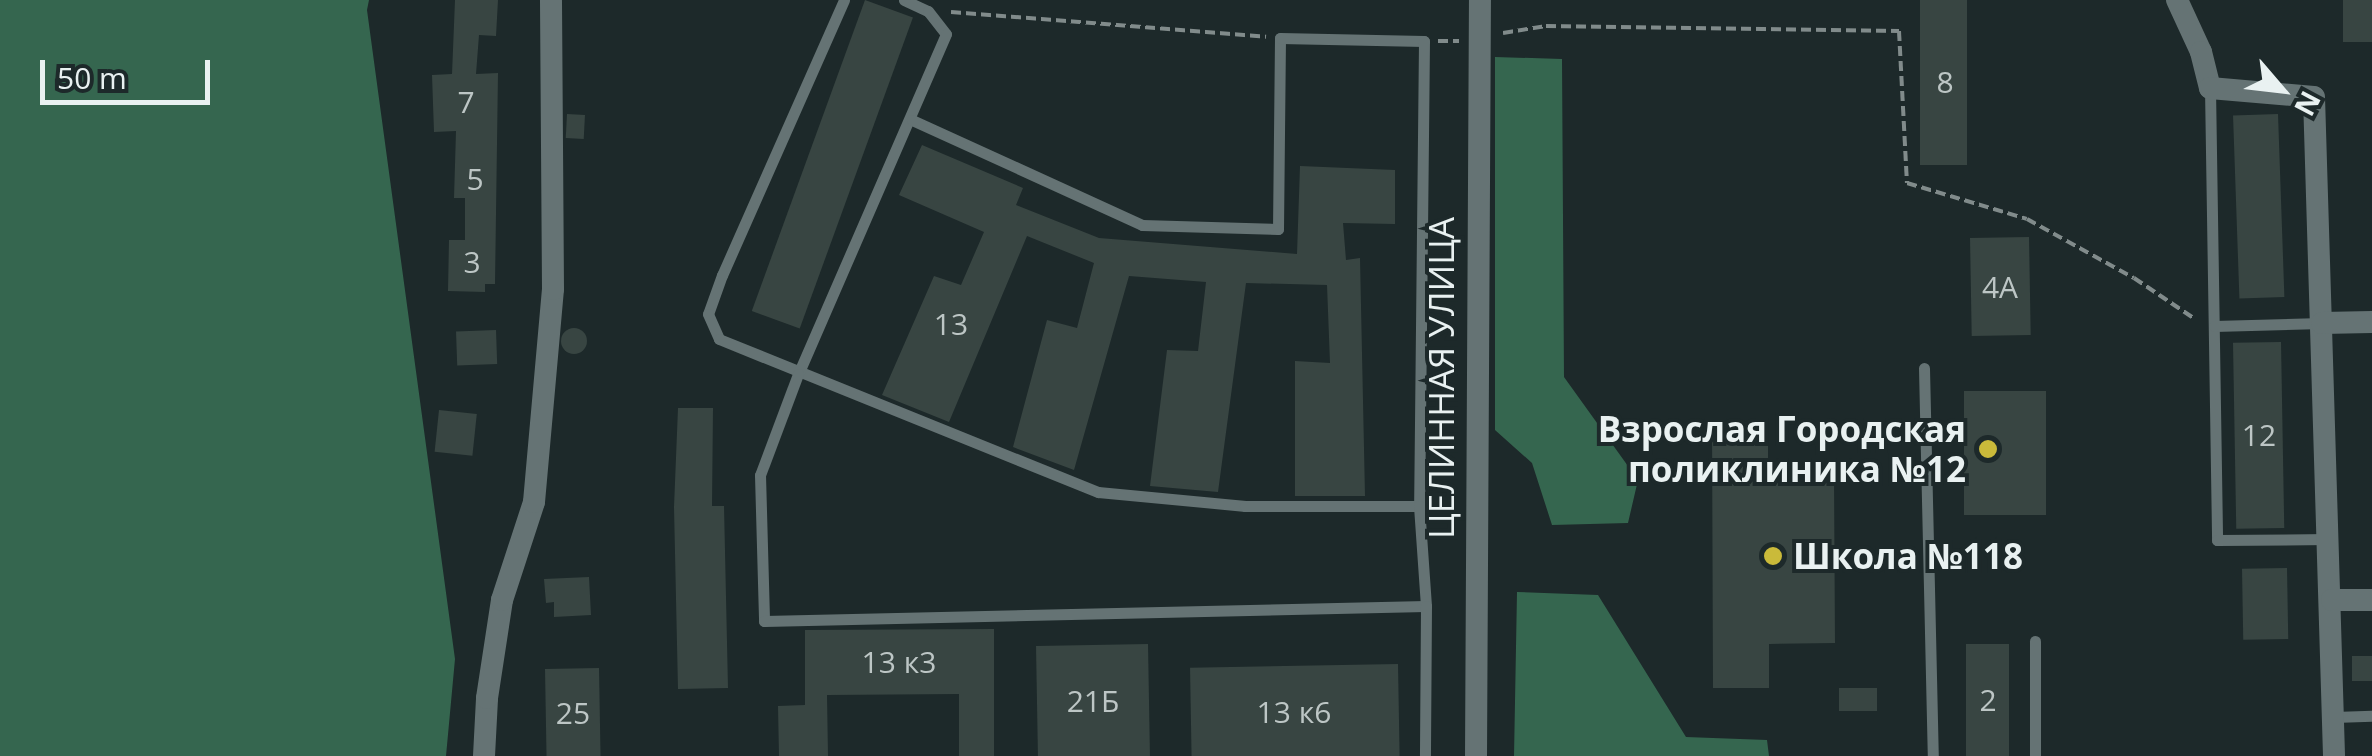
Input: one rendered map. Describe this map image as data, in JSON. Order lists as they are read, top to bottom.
{
  "streets": {
    "street": ["ЦЕЛИННАЯ УЛИЦА"]
  },
  "places": ["Взрослая Городская поликлиника №12", "Школа №118"],
  "house_numbers": [
    "8",
    "7",
    "5",
    "3",
    "4А",
    "13",
    "12",
    "13 к3",
    "2",
    "21Б",
    "13 к6",
    "25"
  ],
  "scale_bar": "50 m",
  "north": "bottom right"
}
